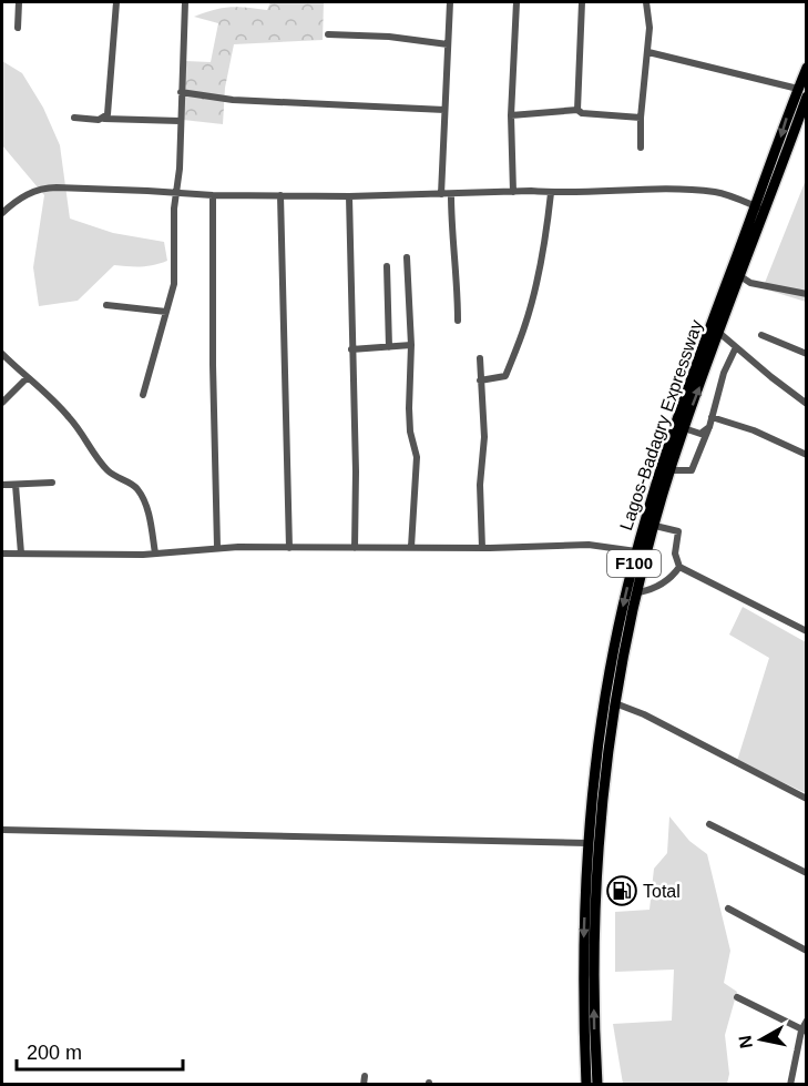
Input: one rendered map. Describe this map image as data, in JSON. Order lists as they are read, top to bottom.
{
  "streets": {
    "highway": ["Lagos-Badagry Expressway", "F100"]
  },
  "places": {
    "fuel station": ["Total"]
  },
  "scale_bar": "200 m",
  "north": "left"
}
